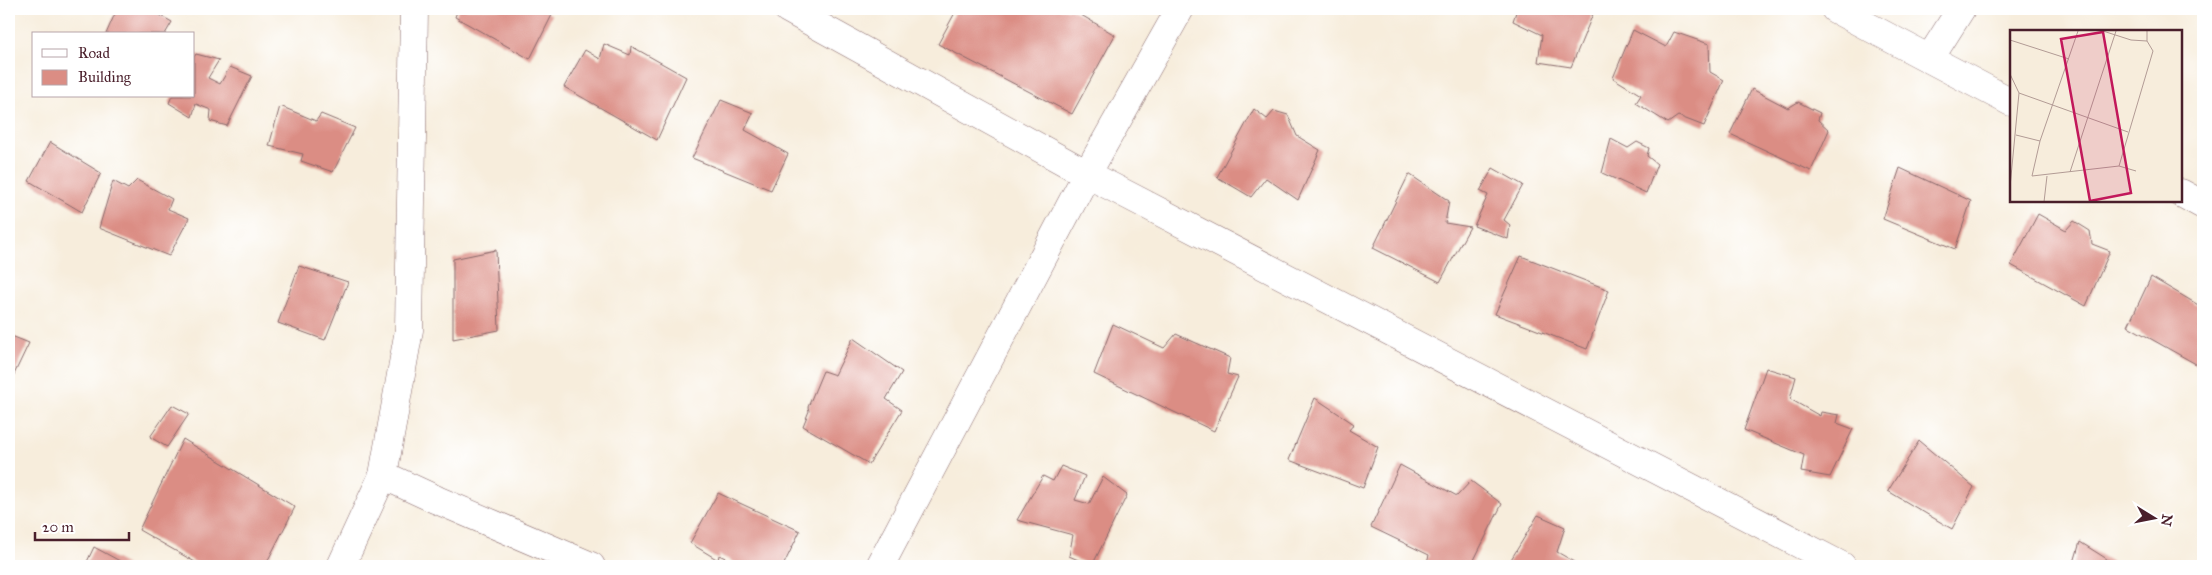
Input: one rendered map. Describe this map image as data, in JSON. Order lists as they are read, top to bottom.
{
  "legend": ["Road", "Building"],
  "scale_bar": "20 m",
  "north": "right"
}
